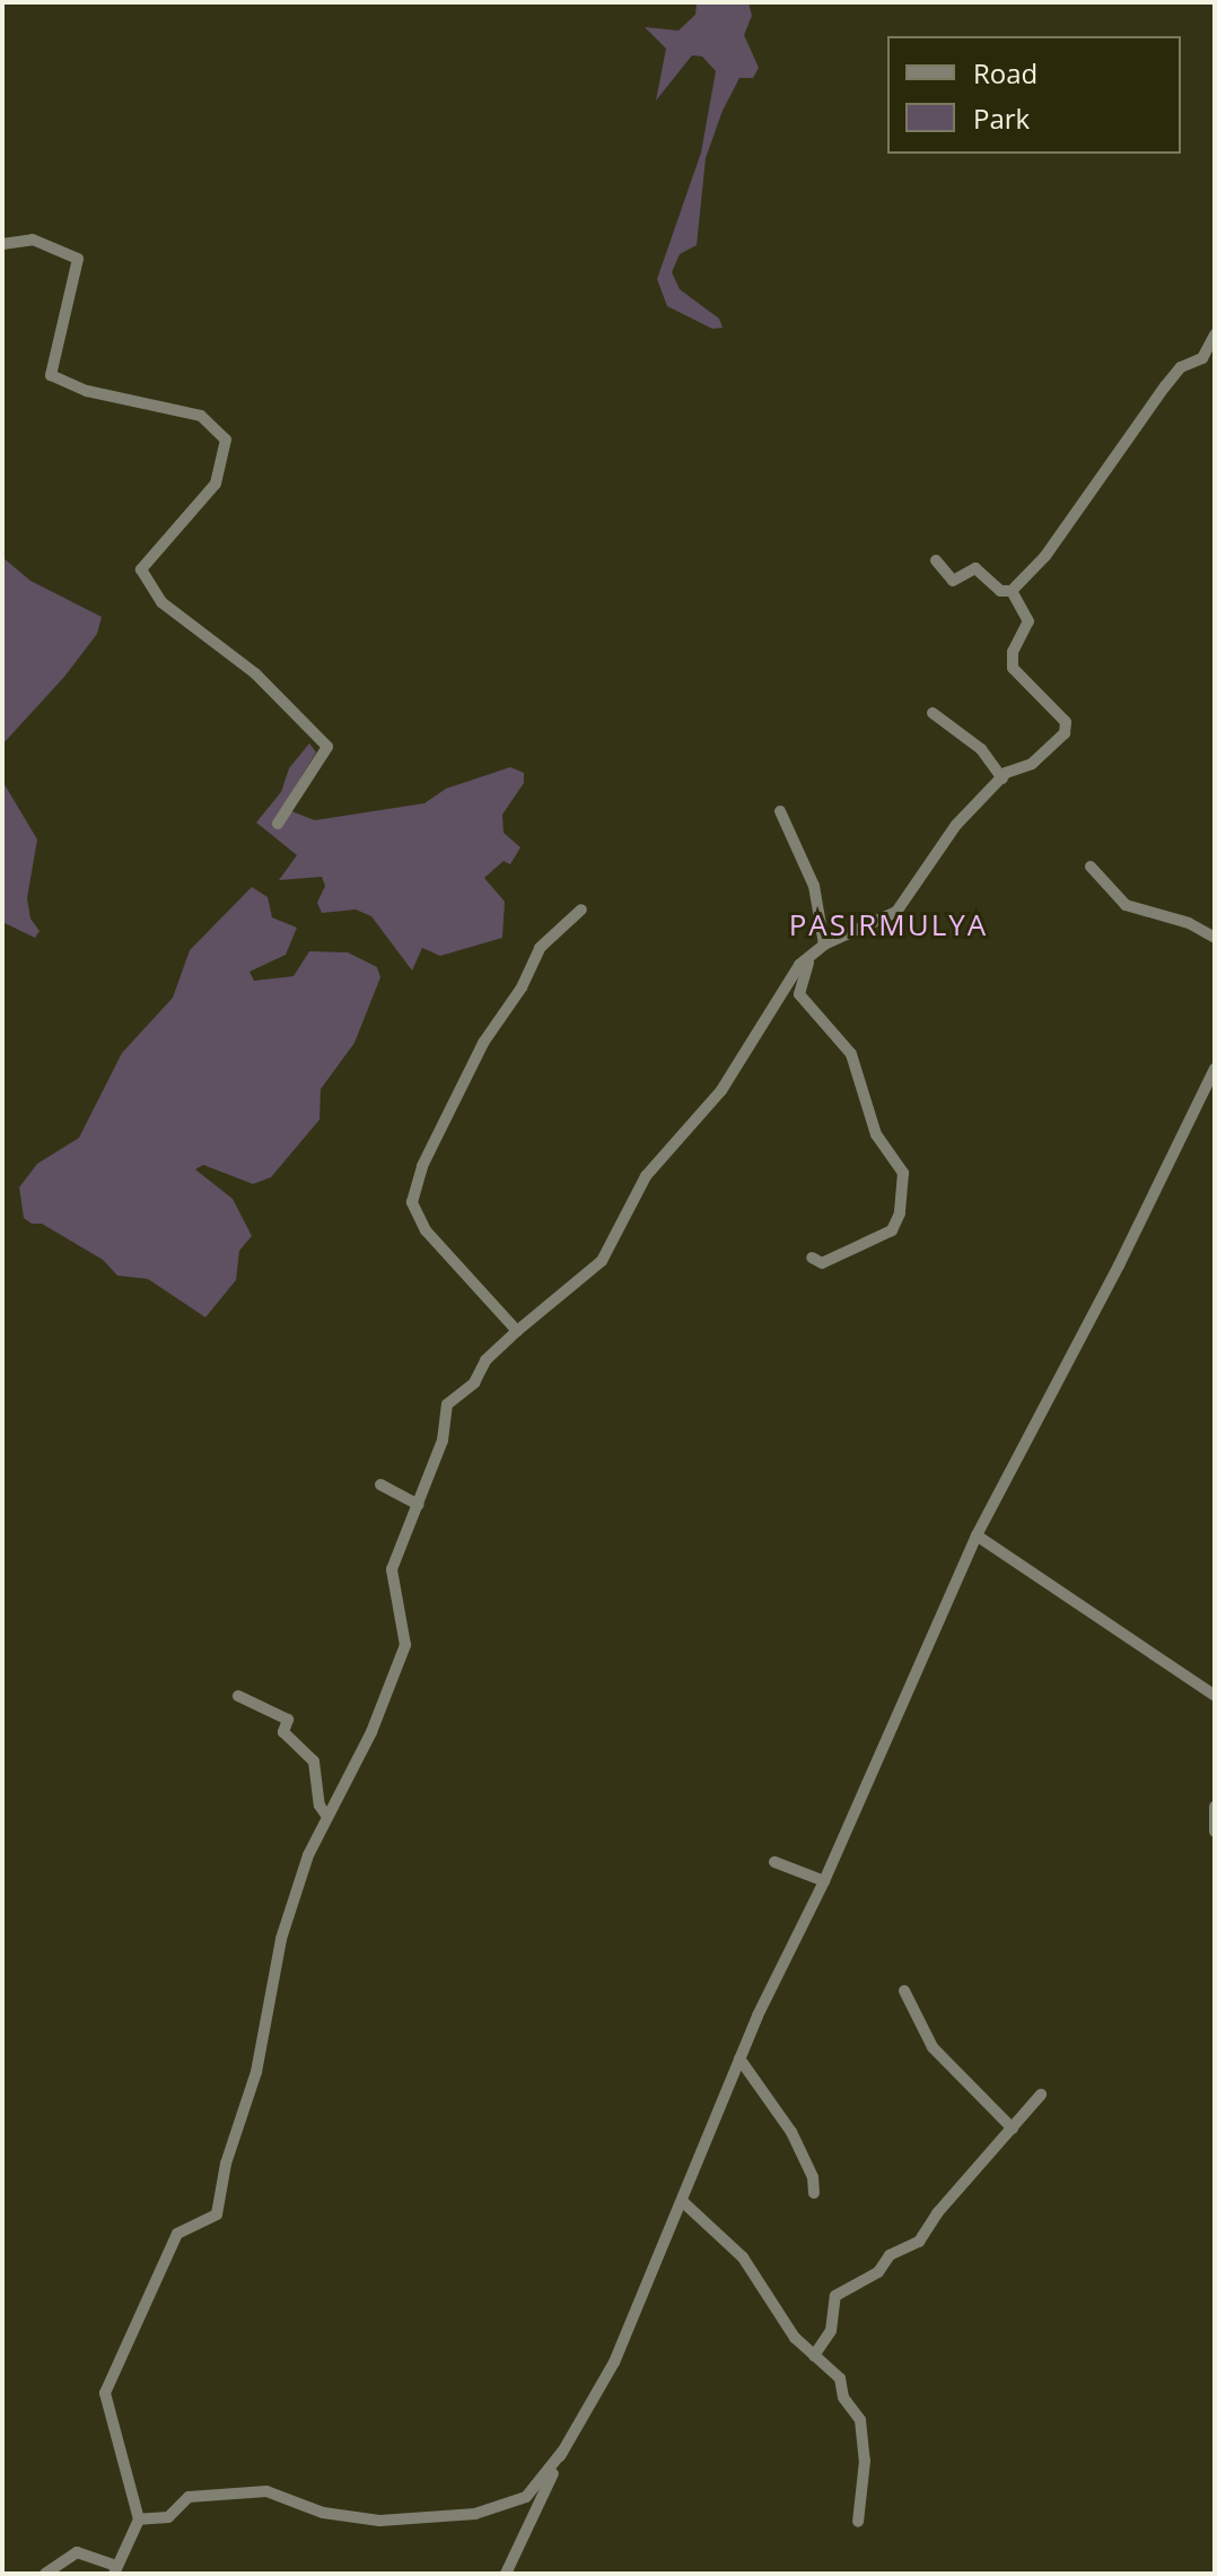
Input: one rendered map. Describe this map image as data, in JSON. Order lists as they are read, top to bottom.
{
  "districts": ["PASIRMULYA"],
  "legend": ["Road", "Park"]
}
